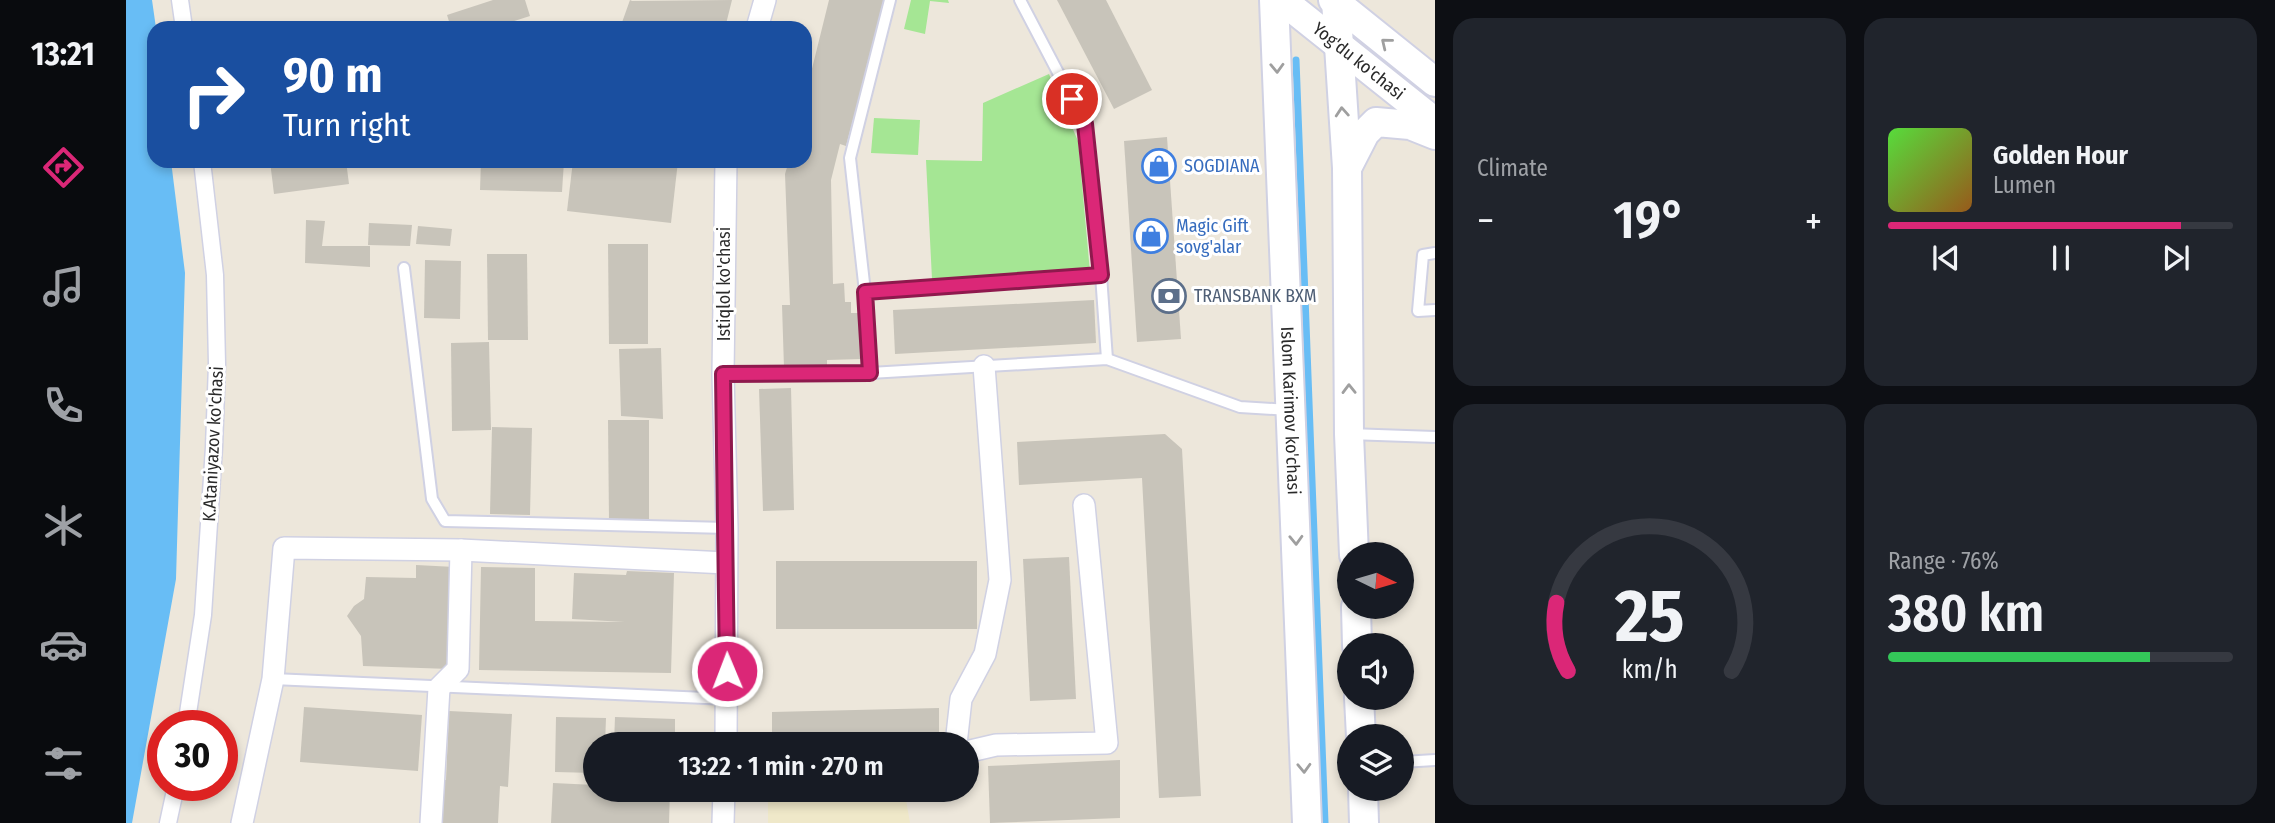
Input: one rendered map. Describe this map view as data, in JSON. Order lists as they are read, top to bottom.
{
  "streets": {
    "main road": ["Yog'du ko'chasi", "Islom Karimov ko'chasi"],
    "street": ["Istiqlol ko'chasi", "K.Ataniyazov ko'chasi"]
  },
  "places": {
    "shop": ["SOGDIANA", "Magic Gift sovg'alar"],
    "bank": ["TRANSBANK BXM"]
  },
  "north": "right",
  "page": {
    "tabs": "13:21",
    "tile": [
      "Climate",
      ["Range · 76%", "380 km"]
    ],
    "turn": ["90 m", "Turn right"],
    "song": ["Golden Hour", "Lumen"],
    "heat": ["−", "19°", "+"],
    "limit": "30",
    "trip": "13:22 · 1 min · 270 m",
    "gauge": ["25", "km/h"]
  }
}
